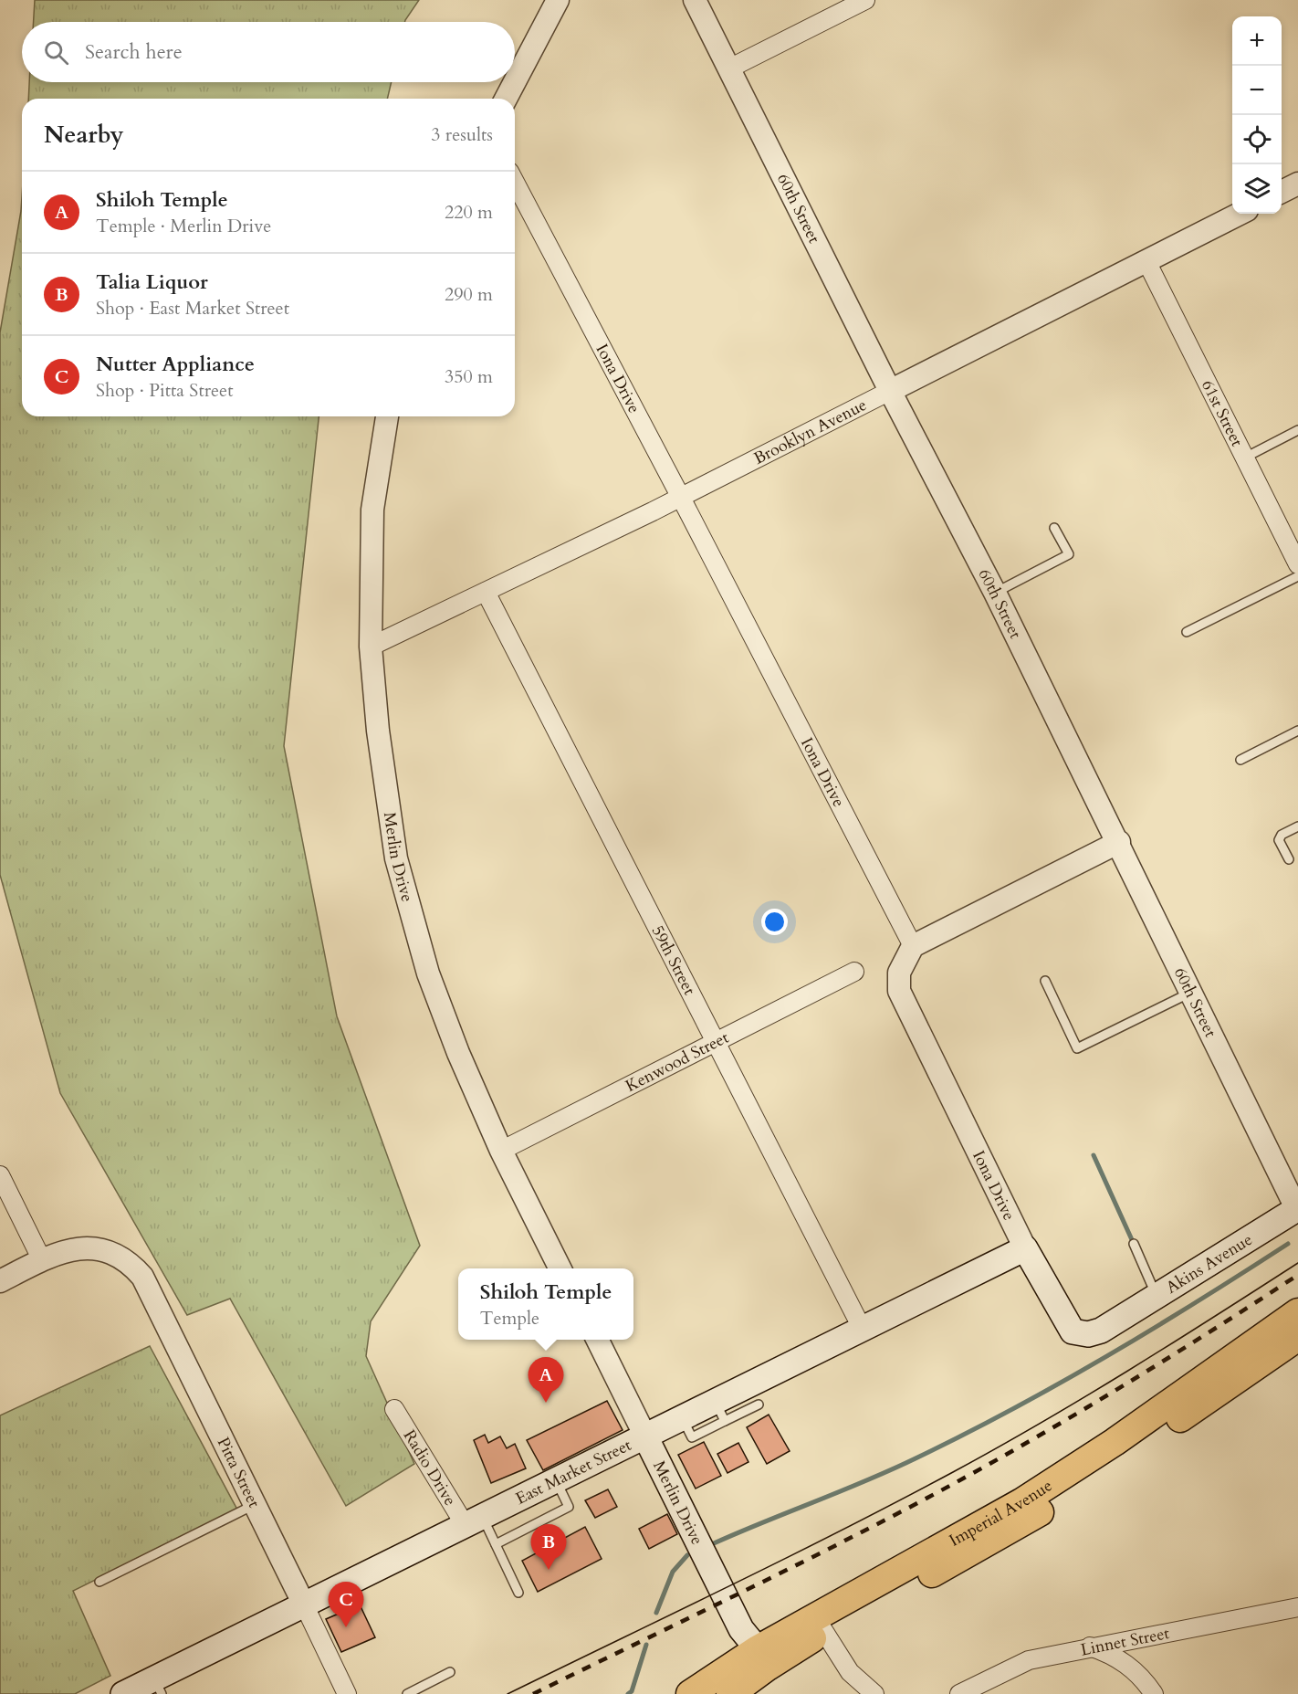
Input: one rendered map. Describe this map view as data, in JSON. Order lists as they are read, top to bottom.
{
  "streets": {
    "main road": [
      "Iona Drive",
      "Merlin Drive",
      "Akins Avenue",
      "East Market Street",
      "Imperial Avenue"
    ],
    "street": [
      "60th Street",
      "61st Street",
      "Brooklyn Avenue",
      "59th Street",
      "Kenwood Street",
      "Radio Drive",
      "Pitta Street",
      "Linnet Street"
    ]
  },
  "crossings": [
    ["60th Street", "Brooklyn Avenue"],
    ["60th Street", "Akins Avenue"],
    ["Iona Drive", "Brooklyn Avenue"],
    ["Iona Drive", "Akins Avenue"],
    ["Iona Drive", "East Market Street"],
    ["61st Street", "Brooklyn Avenue"],
    ["Brooklyn Avenue", "Merlin Drive"],
    ["Brooklyn Avenue", "59th Street"],
    ["Merlin Drive", "Kenwood Street"],
    ["Merlin Drive", "East Market Street"],
    ["Merlin Drive", "Imperial Avenue"],
    ["59th Street", "Kenwood Street"],
    ["59th Street", "East Market Street"],
    ["Radio Drive", "East Market Street"],
    ["East Market Street", "Pitta Street"]
  ],
  "page": {
    "map_buttons": ["+", "−"],
    "search": "Search here",
    "heading": ["Nearby", "3 results"],
    "list": [
      {
        "mark": "A",
        "name": "Shiloh Temple",
        "note": "Temple · Merlin Drive",
        "value": "220 m"
      },
      {
        "mark": "B",
        "name": "Talia Liquor",
        "note": "Shop · East Market Street",
        "value": "290 m"
      },
      {
        "mark": "C",
        "name": "Nutter Appliance",
        "note": "Shop · Pitta Street",
        "value": "350 m"
      }
    ],
    "popup": ["Shiloh Temple", "Temple"],
    "pins": ["A", "B", "C"]
  }
}
